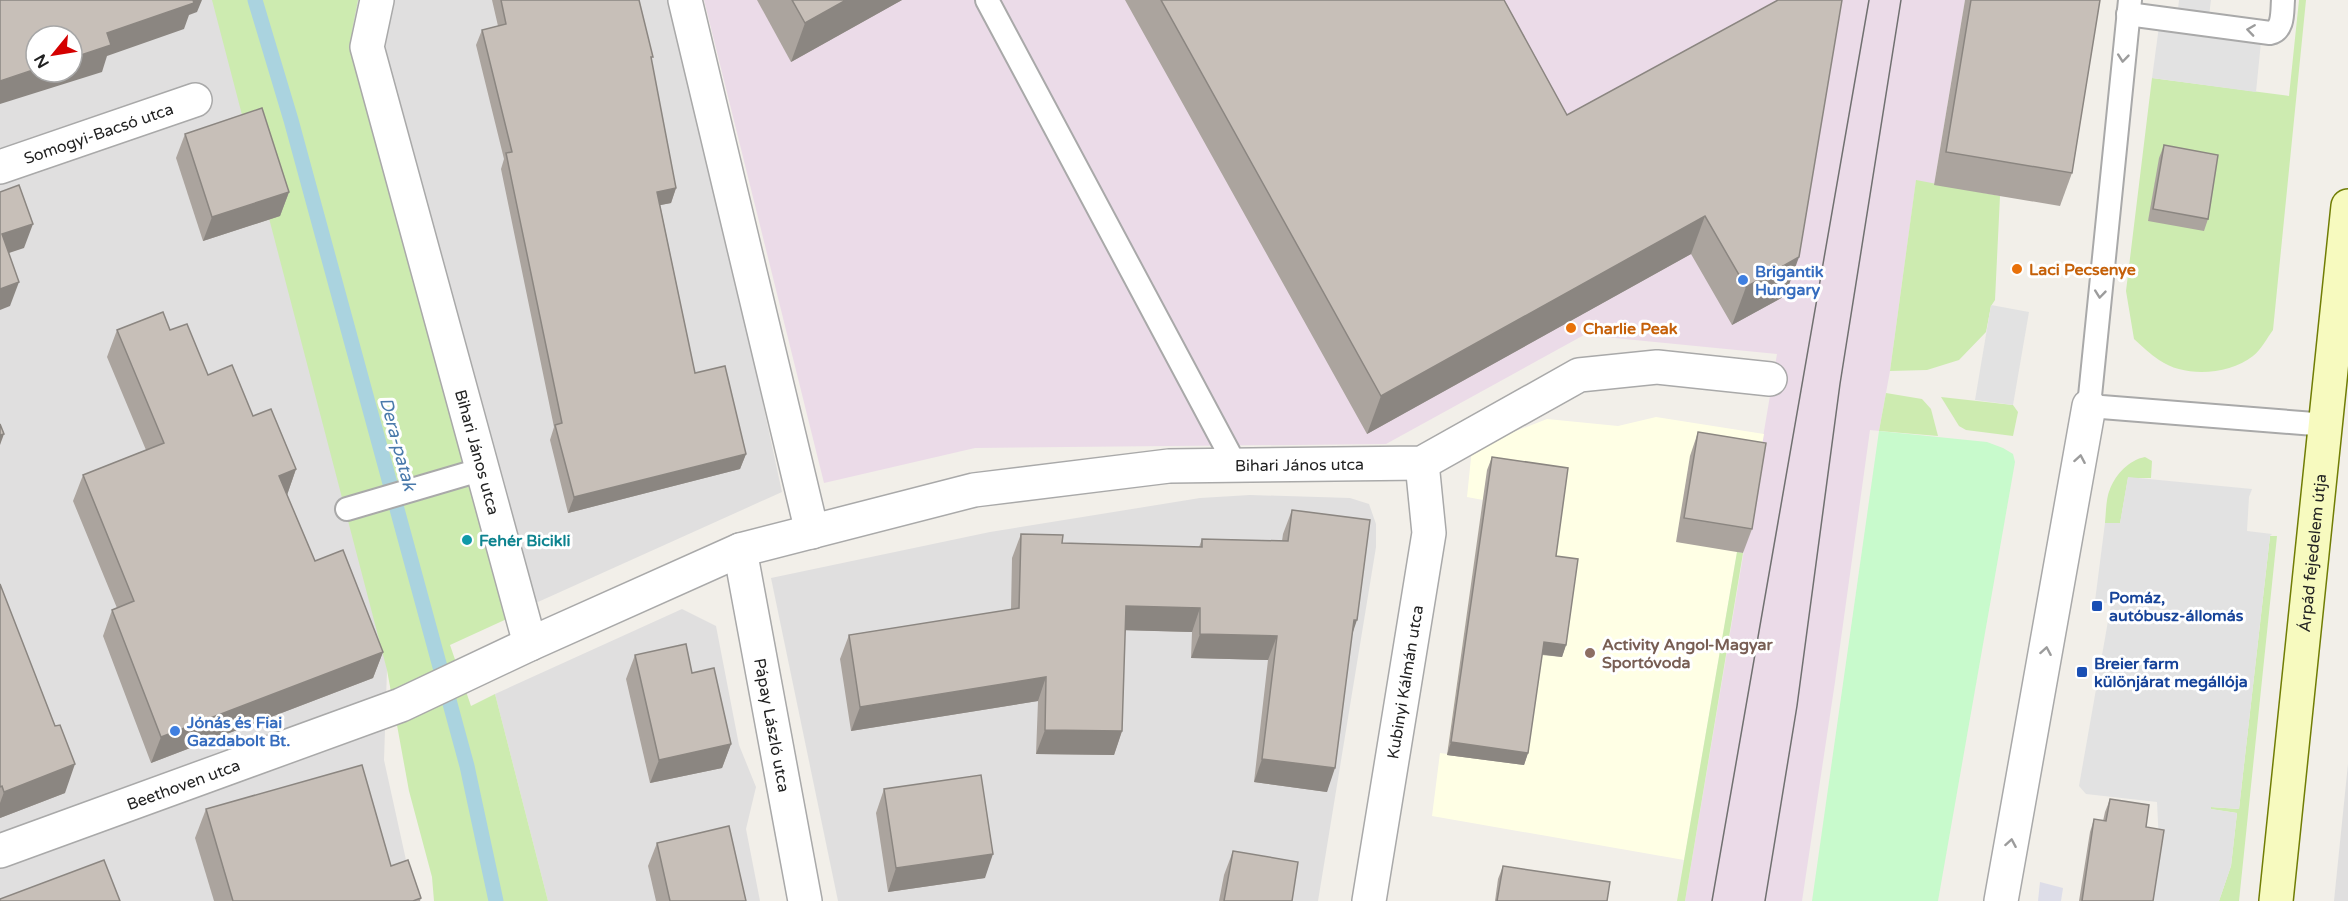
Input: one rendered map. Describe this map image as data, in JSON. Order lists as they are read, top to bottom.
{
  "streets": {
    "main road": ["Árpád fejedelem útja"],
    "street": [
      "Somogyi-Bacsó utca",
      "Bihari János utca",
      "Kubinyi Kálmán utca",
      "Pápay László utca",
      "Beethoven utca"
    ]
  },
  "crossings": [
    ["Bihari János utca", "Kubinyi Kálmán utca"],
    ["Bihari János utca", "Pápay László utca"],
    ["Bihari János utca", "Beethoven utca"]
  ],
  "water": ["Dera-patak"],
  "places": {
    "other": [
      "Laci Pecsenye",
      "Brigantik Hungary",
      "Charlie Peak",
      "Fehér Bicikli",
      "Activity Angol-Magyar Sportóvoda",
      "Jónás és Fiai Gazdabolt Bt."
    ],
    "transit": ["Pomáz, autóbusz-állomás", "Breier farm különjárat megállója"]
  },
  "north": "bottom left"
}
